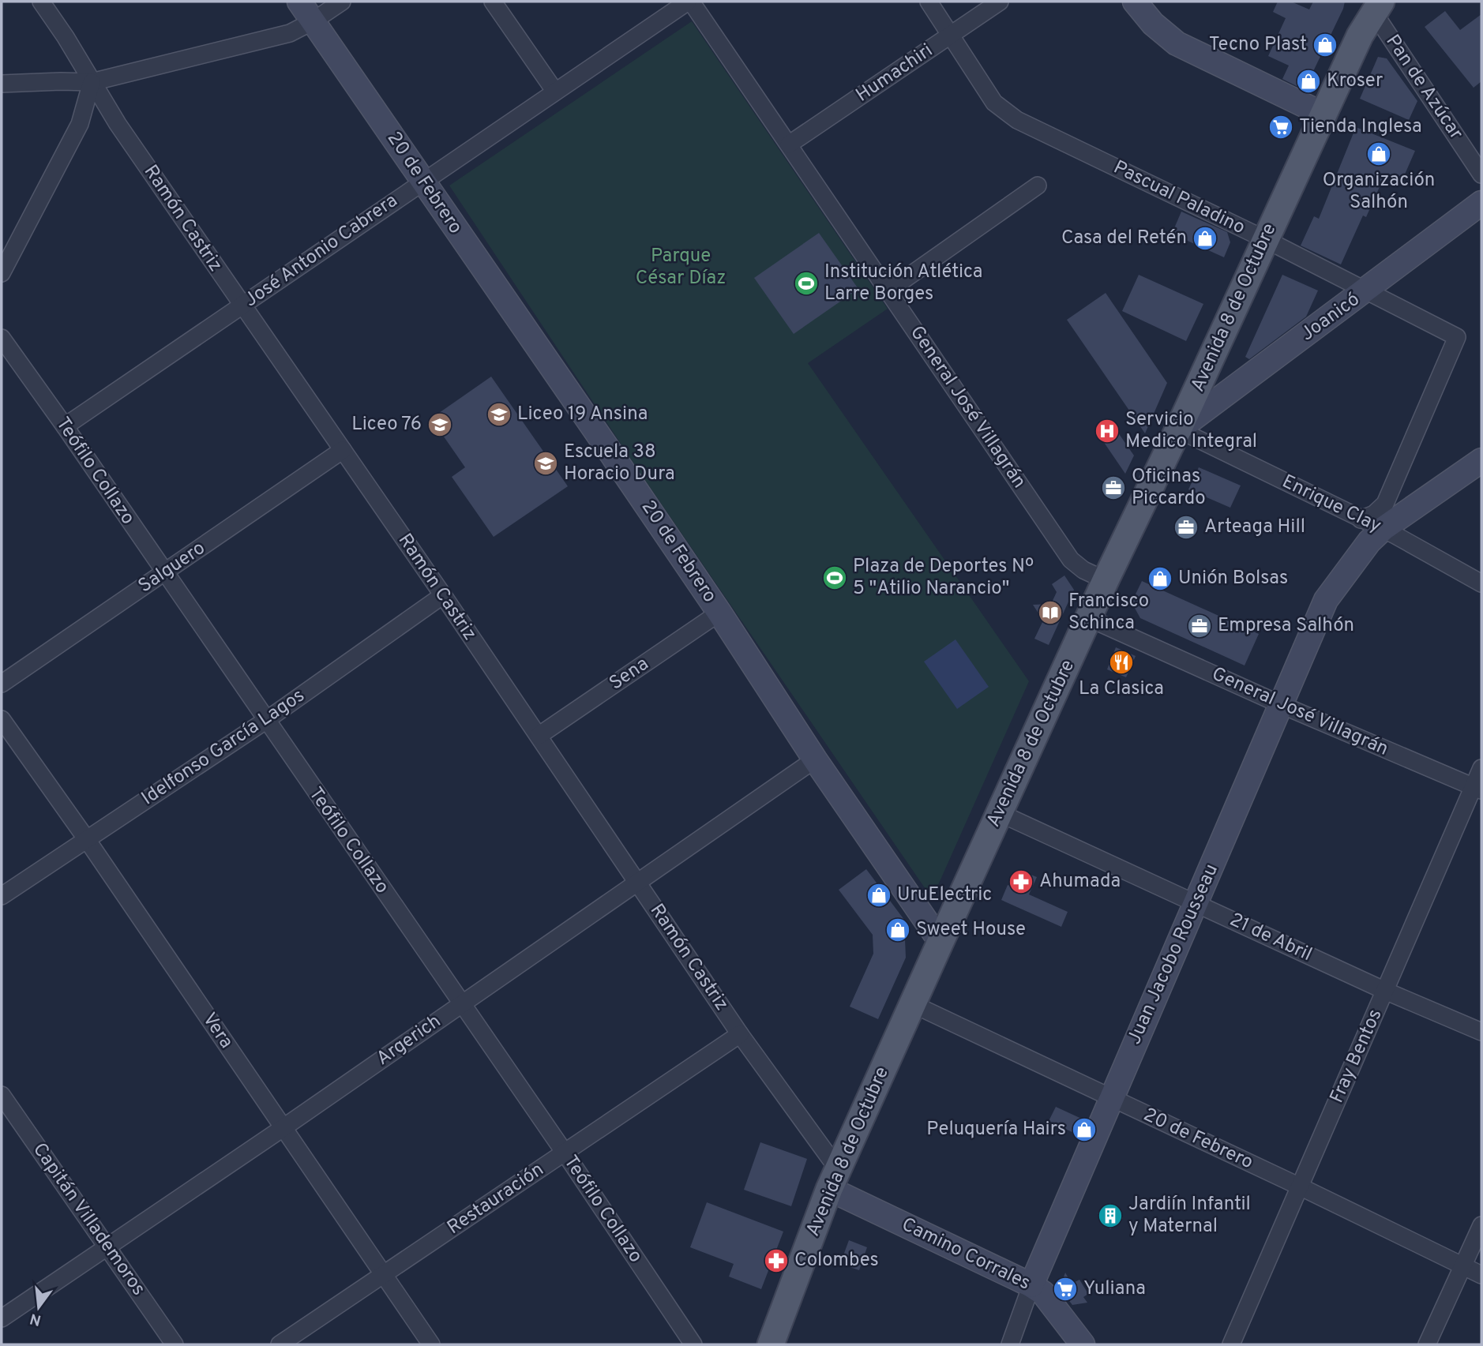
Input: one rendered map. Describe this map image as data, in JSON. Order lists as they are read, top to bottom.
{
  "streets": {
    "main road": ["Avenida 8 de Octubre"],
    "street": [
      "Humachiri",
      "Pan de Azúcar",
      "20 de Febrero",
      "Pascual Paladino",
      "Ramón Castriz",
      "José Antonio Cabrera",
      "Joanicó",
      "General José Villagrán",
      "Teófilo Collazo",
      "Enrique Clay",
      "Salguero",
      "Sena",
      "Idelfonso García Lagos",
      "21 de Abril",
      "Juan Jacobo Rousseau",
      "Vera",
      "Argerich",
      "Fray Bentos",
      "Restauración",
      "Capitán Villademoros",
      "Camino Corrales"
    ]
  },
  "crossings": [
    ["Humachiri", "Pascual Paladino"],
    ["Humachiri", "General José Villagrán"],
    ["Pan de Azúcar", "Avenida 8 de Octubre"],
    ["20 de Febrero", "José Antonio Cabrera"],
    ["20 de Febrero", "Avenida 8 de Octubre"],
    ["20 de Febrero", "Sena"],
    ["20 de Febrero", "Juan Jacobo Rousseau"],
    ["20 de Febrero", "Argerich"],
    ["20 de Febrero", "Fray Bentos"],
    ["Pascual Paladino", "Avenida 8 de Octubre"],
    ["Pascual Paladino", "Joanicó"],
    ["Pascual Paladino", "Enrique Clay"],
    ["Ramón Castriz", "José Antonio Cabrera"],
    ["Ramón Castriz", "Avenida 8 de Octubre"],
    ["Ramón Castriz", "Salguero"],
    ["Ramón Castriz", "Sena"],
    ["Ramón Castriz", "Idelfonso García Lagos"],
    ["Ramón Castriz", "Argerich"],
    ["Ramón Castriz", "Restauración"],
    ["Ramón Castriz", "Camino Corrales"],
    ["José Antonio Cabrera", "General José Villagrán"],
    ["José Antonio Cabrera", "Teófilo Collazo"],
    ["Avenida 8 de Octubre", "Joanicó"],
    ["Avenida 8 de Octubre", "General José Villagrán"],
    ["Avenida 8 de Octubre", "Enrique Clay"],
    ["Avenida 8 de Octubre", "21 de Abril"],
    ["Avenida 8 de Octubre", "Camino Corrales"],
    ["Joanicó", "Enrique Clay"],
    ["General José Villagrán", "Juan Jacobo Rousseau"],
    ["General José Villagrán", "Fray Bentos"],
    ["Teófilo Collazo", "Salguero"],
    ["Teófilo Collazo", "Idelfonso García Lagos"],
    ["Teófilo Collazo", "Argerich"],
    ["Teófilo Collazo", "Restauración"],
    ["Enrique Clay", "Juan Jacobo Rousseau"],
    ["Idelfonso García Lagos", "Vera"],
    ["21 de Abril", "Juan Jacobo Rousseau"],
    ["21 de Abril", "Fray Bentos"],
    ["Juan Jacobo Rousseau", "Camino Corrales"],
    ["Vera", "Argerich"],
    ["Vera", "Restauración"],
    ["Argerich", "Capitán Villademoros"]
  ],
  "parks": ["Parque César Díaz"],
  "places": {
    "shop": [
      "Tecno Plast",
      "Kroser",
      "Organización Salhón",
      "Casa del Retén",
      "Unión Bolsas",
      "UruElectric",
      "Sweet House",
      "Peluquería Hairs"
    ],
    "supermarket": ["Tienda Inglesa", "Yuliana"],
    "sports": ["Institución Atlética Larre Borges", "Plaza de Deportes Nº 5 \"Atilio Narancio\""],
    "school or university": ["Liceo 19 Ansina", "Liceo 76", "Escuela 38 Horacio Dura"],
    "hospital": ["Servicio Medico Integral"],
    "office": ["Oficinas Piccardo", "Arteaga Hill", "Empresa Salhón"],
    "library": ["Francisco Schinca"],
    "restaurant": ["La Clasica"],
    "pharmacy": ["Ahumada", "Colombes"],
    "building": ["Jardiín Infantil y Maternal"]
  },
  "north": "bottom"
}
